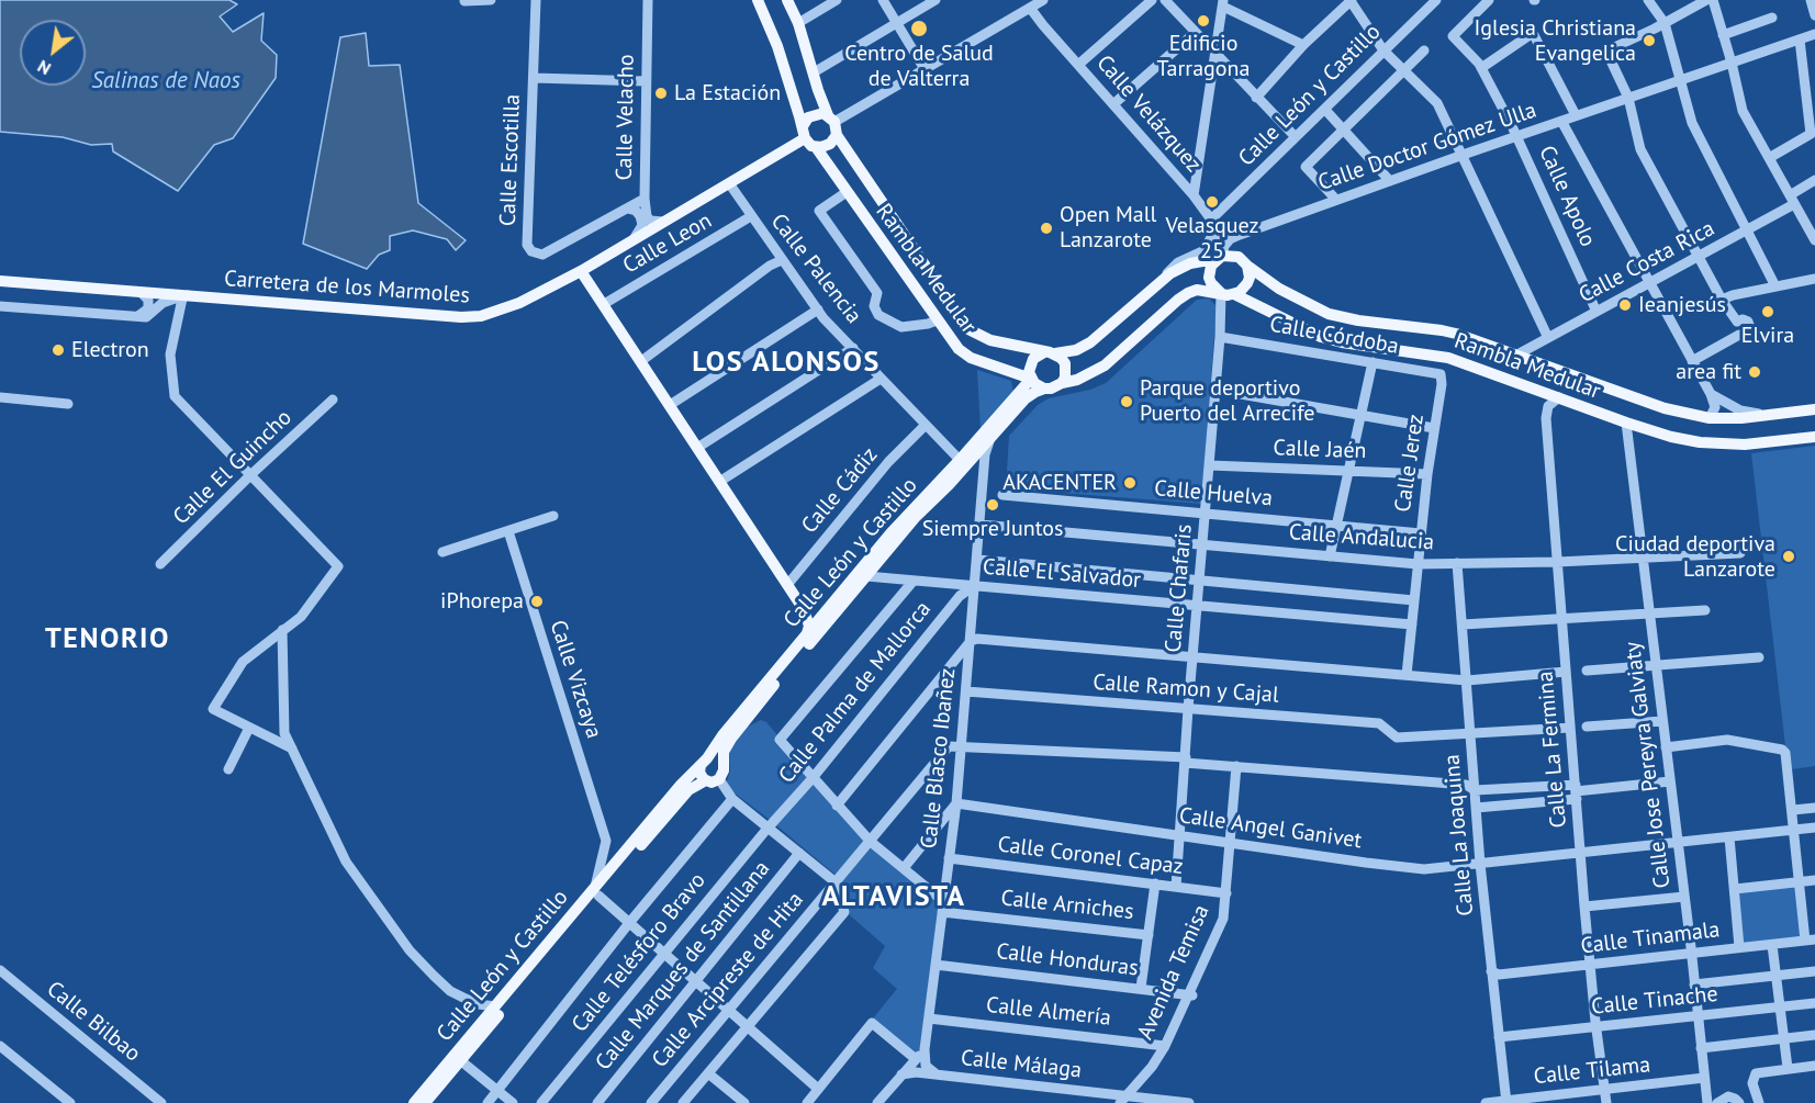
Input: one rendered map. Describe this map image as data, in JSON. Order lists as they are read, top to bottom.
{
  "streets": {
    "main road": ["Calle León y Castillo", "Rambla Medular", "Carretera de los Marmoles"],
    "street": [
      "Calle Velázquez",
      "Calle Velacho",
      "Calle Doctor Gómez Ulla",
      "Calle Escotilla",
      "Calle Apolo",
      "Calle Leon",
      "Calle Costa Rica",
      "Calle Palencia",
      "Calle Córdoba",
      "Calle Jaén",
      "Calle Jerez",
      "Calle El Guincho",
      "Calle Cádiz",
      "Calle Huelva",
      "Calle Andalucia",
      "Calle El Salvador",
      "Calle Chafaris",
      "Calle Vizcaya",
      "Calle Ramon y Cajal",
      "Calle Palma de Mallorca",
      "Calle La Fermina",
      "Calle Blasco Ibañez",
      "Calle Jose Pereyra Galviaty",
      "Calle Angel Ganivet",
      "Calle La Joaquina",
      "Calle Coronel Capaz",
      "Calle Arniches",
      "Calle Tinamala",
      "Calle Telésforo Bravo",
      "Calle Honduras",
      "Calle Marques de Santillana",
      "Avenida Temisa",
      "Calle Arcipreste de Hita",
      "Calle Tinache",
      "Calle Almería",
      "Calle Bilbao",
      "Calle Málaga",
      "Calle Tilama"
    ]
  },
  "crossings": [
    ["Calle León y Castillo", "Calle Velázquez"],
    ["Calle León y Castillo", "Calle Palencia"],
    ["Calle León y Castillo", "Rambla Medular"],
    ["Calle León y Castillo", "Calle El Salvador"],
    ["Calle León y Castillo", "Calle Vizcaya"],
    ["Calle León y Castillo", "Calle Blasco Ibañez"],
    ["Calle Velázquez", "Calle Doctor Gómez Ulla"],
    ["Calle Velázquez", "Rambla Medular"],
    ["Calle Velázquez", "Calle Chafaris"],
    ["Calle Velacho", "Calle Escotilla"],
    ["Calle Velacho", "Carretera de los Marmoles"],
    ["Calle Doctor Gómez Ulla", "Calle Apolo"],
    ["Calle Doctor Gómez Ulla", "Rambla Medular"],
    ["Calle Doctor Gómez Ulla", "Calle Chafaris"],
    ["Calle Apolo", "Calle Costa Rica"],
    ["Calle Leon", "Calle Palencia"],
    ["Calle Costa Rica", "Rambla Medular"],
    ["Calle Palencia", "Carretera de los Marmoles"],
    ["Calle Palencia", "Calle Cádiz"],
    ["Rambla Medular", "Carretera de los Marmoles"],
    ["Rambla Medular", "Calle Chafaris"],
    ["Rambla Medular", "Calle La Fermina"],
    ["Rambla Medular", "Calle Jose Pereyra Galviaty"],
    ["Calle Córdoba", "Calle Jerez"],
    ["Calle Córdoba", "Calle Chafaris"],
    ["Calle Jaén", "Calle Jerez"],
    ["Calle Jaén", "Calle Chafaris"],
    ["Calle Jerez", "Calle Huelva"],
    ["Calle Jerez", "Calle Andalucia"],
    ["Calle Jerez", "Calle El Salvador"],
    ["Calle Huelva", "Calle Chafaris"],
    ["Calle Andalucia", "Calle Chafaris"],
    ["Calle Andalucia", "Calle La Fermina"],
    ["Calle Andalucia", "Calle Blasco Ibañez"],
    ["Calle Andalucia", "Calle Jose Pereyra Galviaty"],
    ["Calle Andalucia", "Calle La Joaquina"],
    ["Calle El Salvador", "Calle Chafaris"],
    ["Calle El Salvador", "Calle Palma de Mallorca"],
    ["Calle El Salvador", "Calle Blasco Ibañez"],
    ["Calle Chafaris", "Calle Ramon y Cajal"],
    ["Calle Chafaris", "Calle Angel Ganivet"],
    ["Calle Chafaris", "Calle Coronel Capaz"],
    ["Calle Ramon y Cajal", "Calle Blasco Ibañez"],
    ["Calle Ramon y Cajal", "Calle La Joaquina"],
    ["Calle Palma de Mallorca", "Calle Blasco Ibañez"],
    ["Calle Palma de Mallorca", "Calle Telésforo Bravo"],
    ["Calle La Fermina", "Calle Angel Ganivet"],
    ["Calle La Fermina", "Calle Tinamala"],
    ["Calle La Fermina", "Calle Tinache"],
    ["Calle La Fermina", "Calle Tilama"],
    ["Calle Blasco Ibañez", "Calle Angel Ganivet"],
    ["Calle Blasco Ibañez", "Calle Coronel Capaz"],
    ["Calle Blasco Ibañez", "Calle Arniches"],
    ["Calle Blasco Ibañez", "Calle Honduras"],
    ["Calle Blasco Ibañez", "Calle Arcipreste de Hita"],
    ["Calle Blasco Ibañez", "Calle Almería"],
    ["Calle Jose Pereyra Galviaty", "Calle Angel Ganivet"],
    ["Calle Jose Pereyra Galviaty", "Calle Tinamala"],
    ["Calle Jose Pereyra Galviaty", "Calle Tinache"],
    ["Calle Jose Pereyra Galviaty", "Calle Tilama"],
    ["Calle Angel Ganivet", "Calle La Joaquina"],
    ["Calle Angel Ganivet", "Avenida Temisa"],
    ["Calle La Joaquina", "Calle Tinamala"],
    ["Calle La Joaquina", "Calle Tinache"],
    ["Calle La Joaquina", "Calle Tilama"],
    ["Calle Coronel Capaz", "Avenida Temisa"],
    ["Calle Honduras", "Avenida Temisa"],
    ["Avenida Temisa", "Calle Almería"],
    ["Avenida Temisa", "Calle Málaga"]
  ],
  "districts": ["LOS ALONSOS", "TENORIO", "ALTAVISTA"],
  "water": ["Salinas de Naos"],
  "places": [
    "Edificio Tarragona",
    "Centro de Salud de Valterra",
    "Iglesia Christiana Evangelica",
    "La Estación",
    "Velasquez 25",
    "Open Mall Lanzarote",
    "Ieanjesús",
    "Elvira",
    "Electron",
    "area fit",
    "Parque deportivo Puerto del Arrecife",
    "AKACENTER",
    "Siempre Juntos",
    "Ciudad deportiva Lanzarote",
    "iPhorepa"
  ],
  "north": "bottom left"
}
